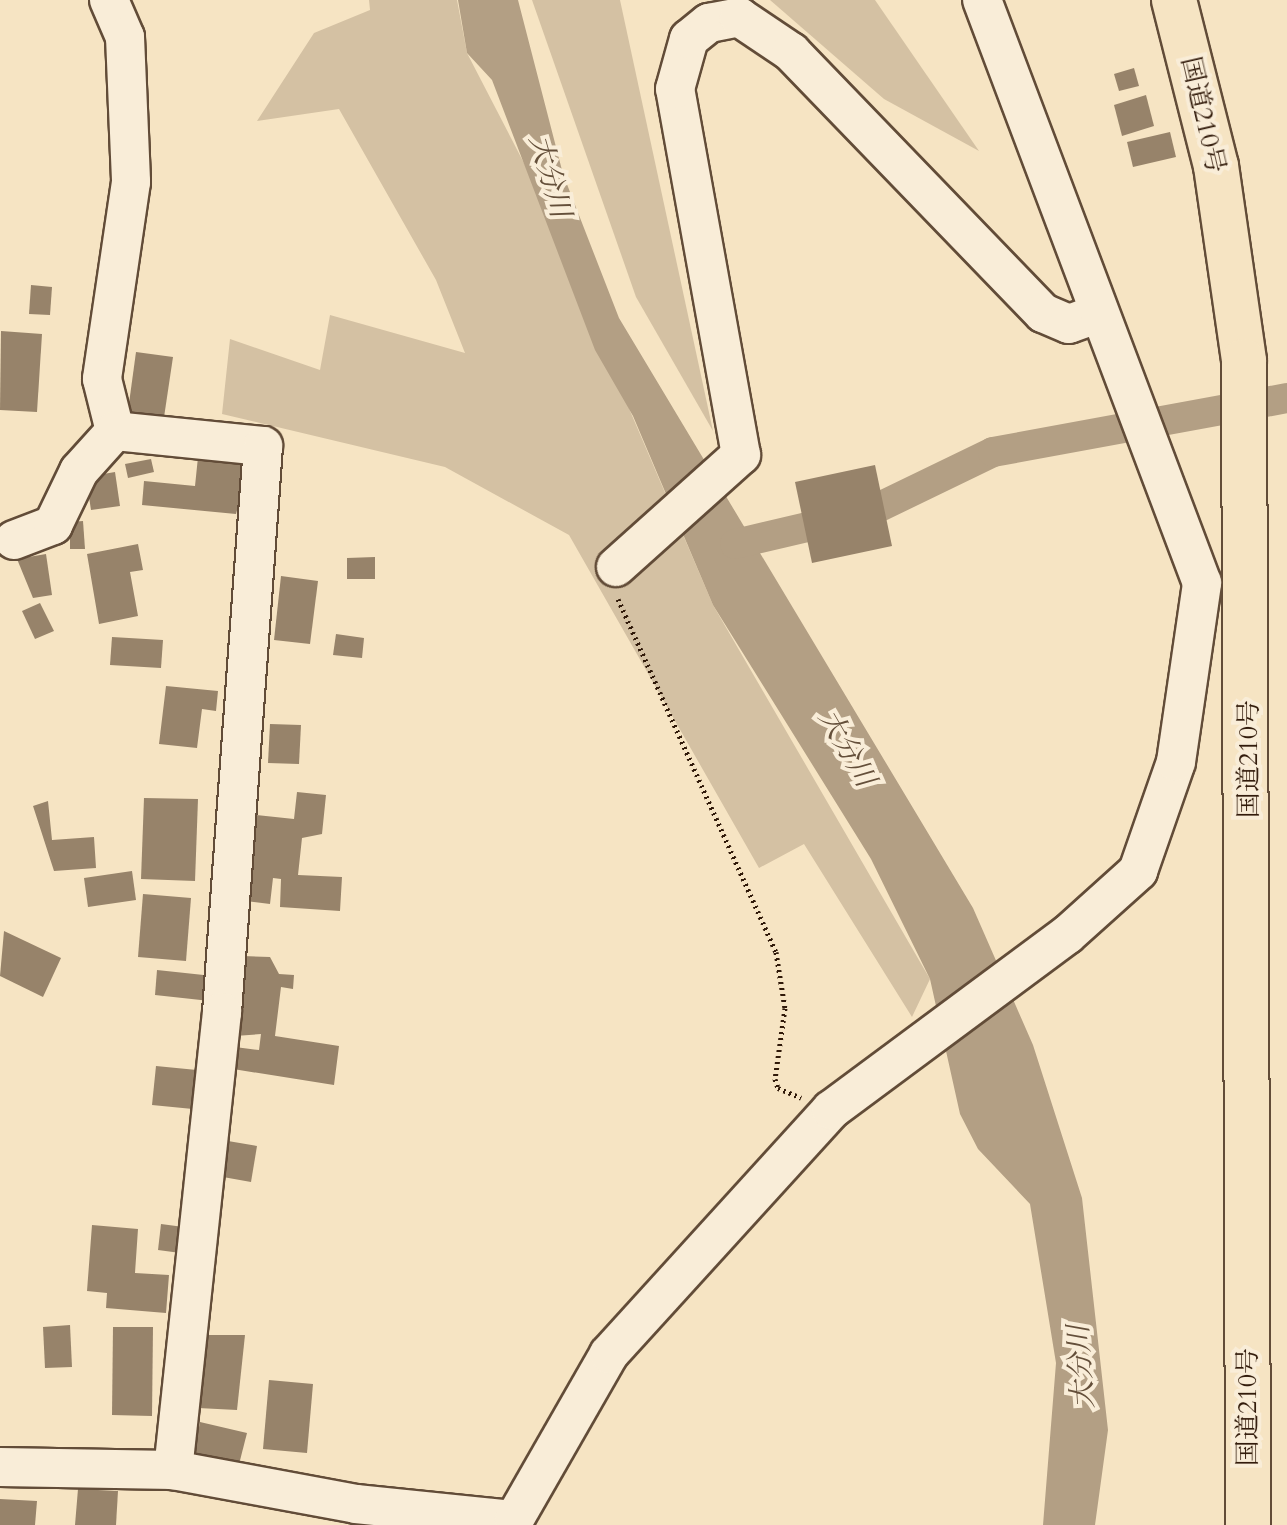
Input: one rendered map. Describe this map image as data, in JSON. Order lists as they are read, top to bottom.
{
  "streets": {
    "highway": ["国道210号"]
  },
  "water": ["大分川"]
}
